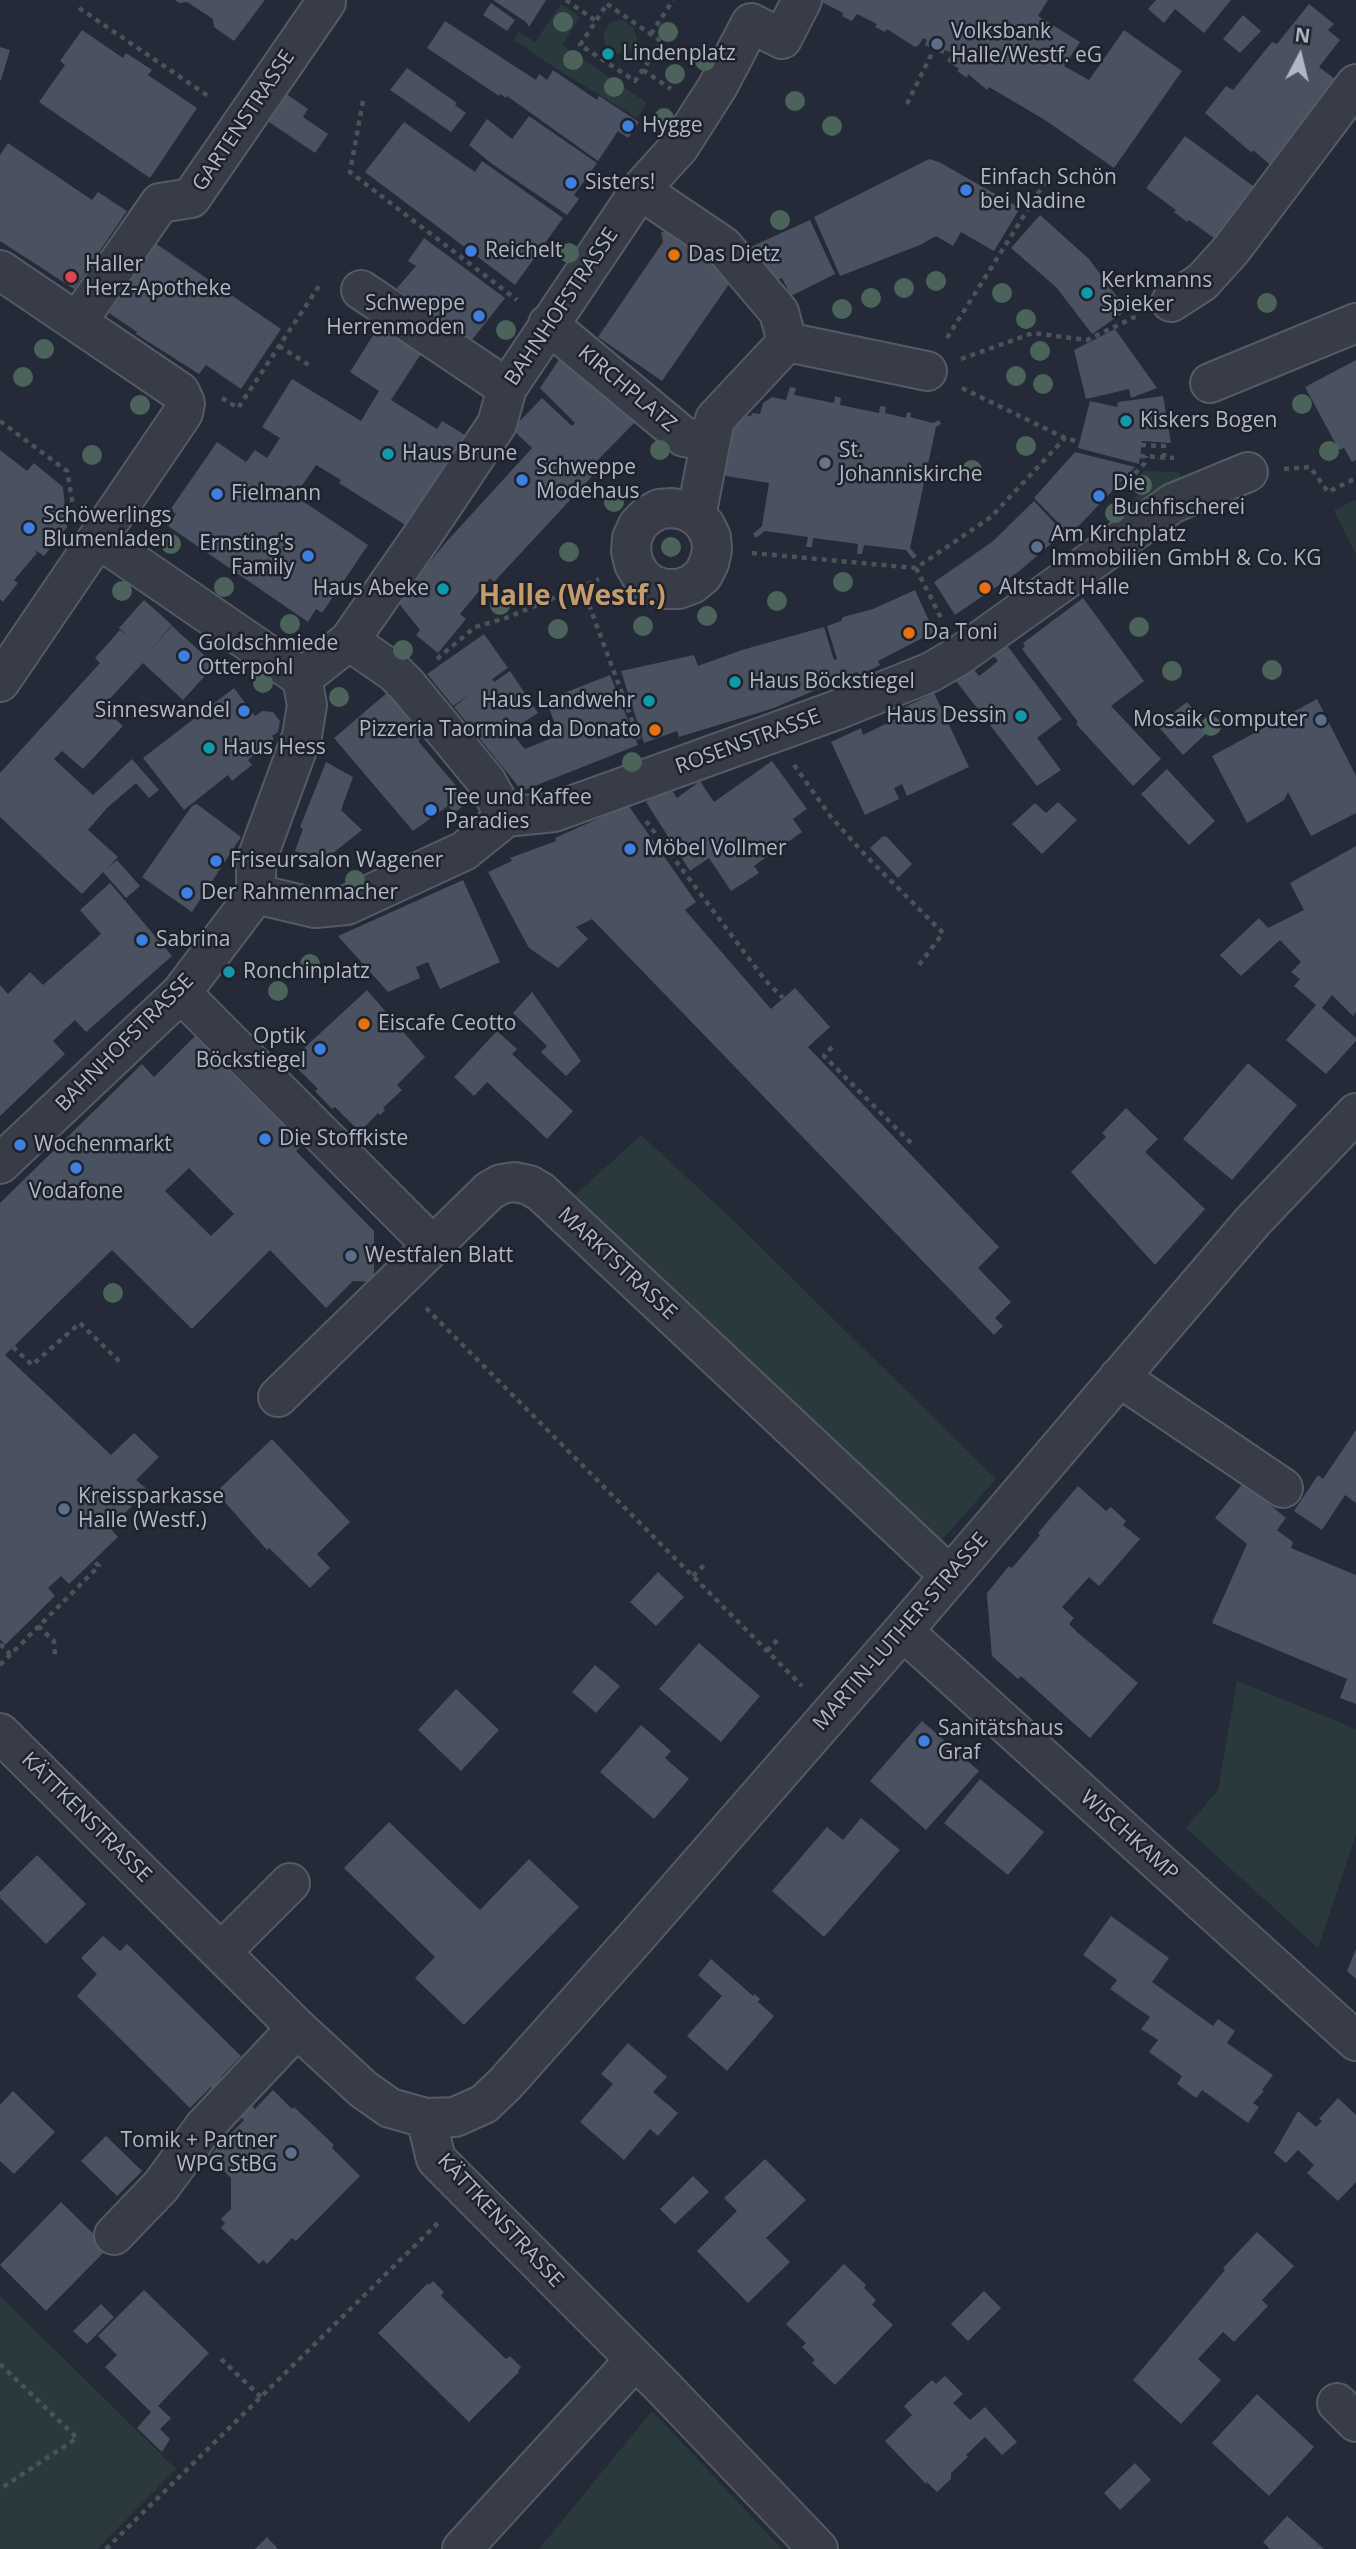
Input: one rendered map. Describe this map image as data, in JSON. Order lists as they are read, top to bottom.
{
  "streets": {
    "street": [
      "GARTENSTRASSE",
      "BAHNHOFSTRASSE",
      "KIRCHPLATZ",
      "ROSENSTRASSE",
      "MARKTSTRASSE",
      "MARTIN-LUTHER-STRASSE",
      "KÄTTKENSTRASSE",
      "WISCHKAMP"
    ]
  },
  "crossings": [
    ["BAHNHOFSTRASSE", "KIRCHPLATZ"],
    ["MARKTSTRASSE", "MARTIN-LUTHER-STRASSE"],
    ["MARTIN-LUTHER-STRASSE", "KÄTTKENSTRASSE"],
    ["MARTIN-LUTHER-STRASSE", "WISCHKAMP"]
  ],
  "districts": ["Halle (Westf.)"],
  "places": [
    "Volksbank Halle/Westf. eG",
    "Lindenplatz",
    "Hygge",
    "Sisters!",
    "Einfach Schön bei Nadine",
    "Reichelt",
    "Das Dietz",
    "Haller Herz-Apotheke",
    "Kerkmanns Spieker",
    "Schweppe Herrenmoden",
    "Kiskers Bogen",
    "Haus Brune",
    "St. Johanniskirche",
    "Schweppe Modehaus",
    "Fielmann",
    "Die Buchfischerei",
    "Schöwerlings Blumenladen",
    "Am Kirchplatz Immobilien GmbH & Co. KG",
    "Ernsting's Family",
    "Altstadt Halle",
    "Haus Abeke",
    "Da Toni",
    "Goldschmiede Otterpohl",
    "Haus Böckstiegel",
    "Haus Landwehr",
    "Sinneswandel",
    "Haus Dessin",
    "Mosaik Computer",
    "Pizzeria Taormina da Donato",
    "Haus Hess",
    "Tee und Kaffee Paradies",
    "Möbel Vollmer",
    "Friseursalon Wagener",
    "Der Rahmenmacher",
    "Sabrina",
    "Ronchinplatz",
    "Eiscafe Ceotto",
    "Optik Böckstiegel",
    "Die Stoffkiste",
    "Wochenmarkt",
    "Vodafone",
    "Westfalen Blatt",
    "Kreissparkasse Halle (Westf.)",
    "Sanitätshaus Graf",
    "Tomik + Partner WPG StBG"
  ],
  "north": "top"
}
